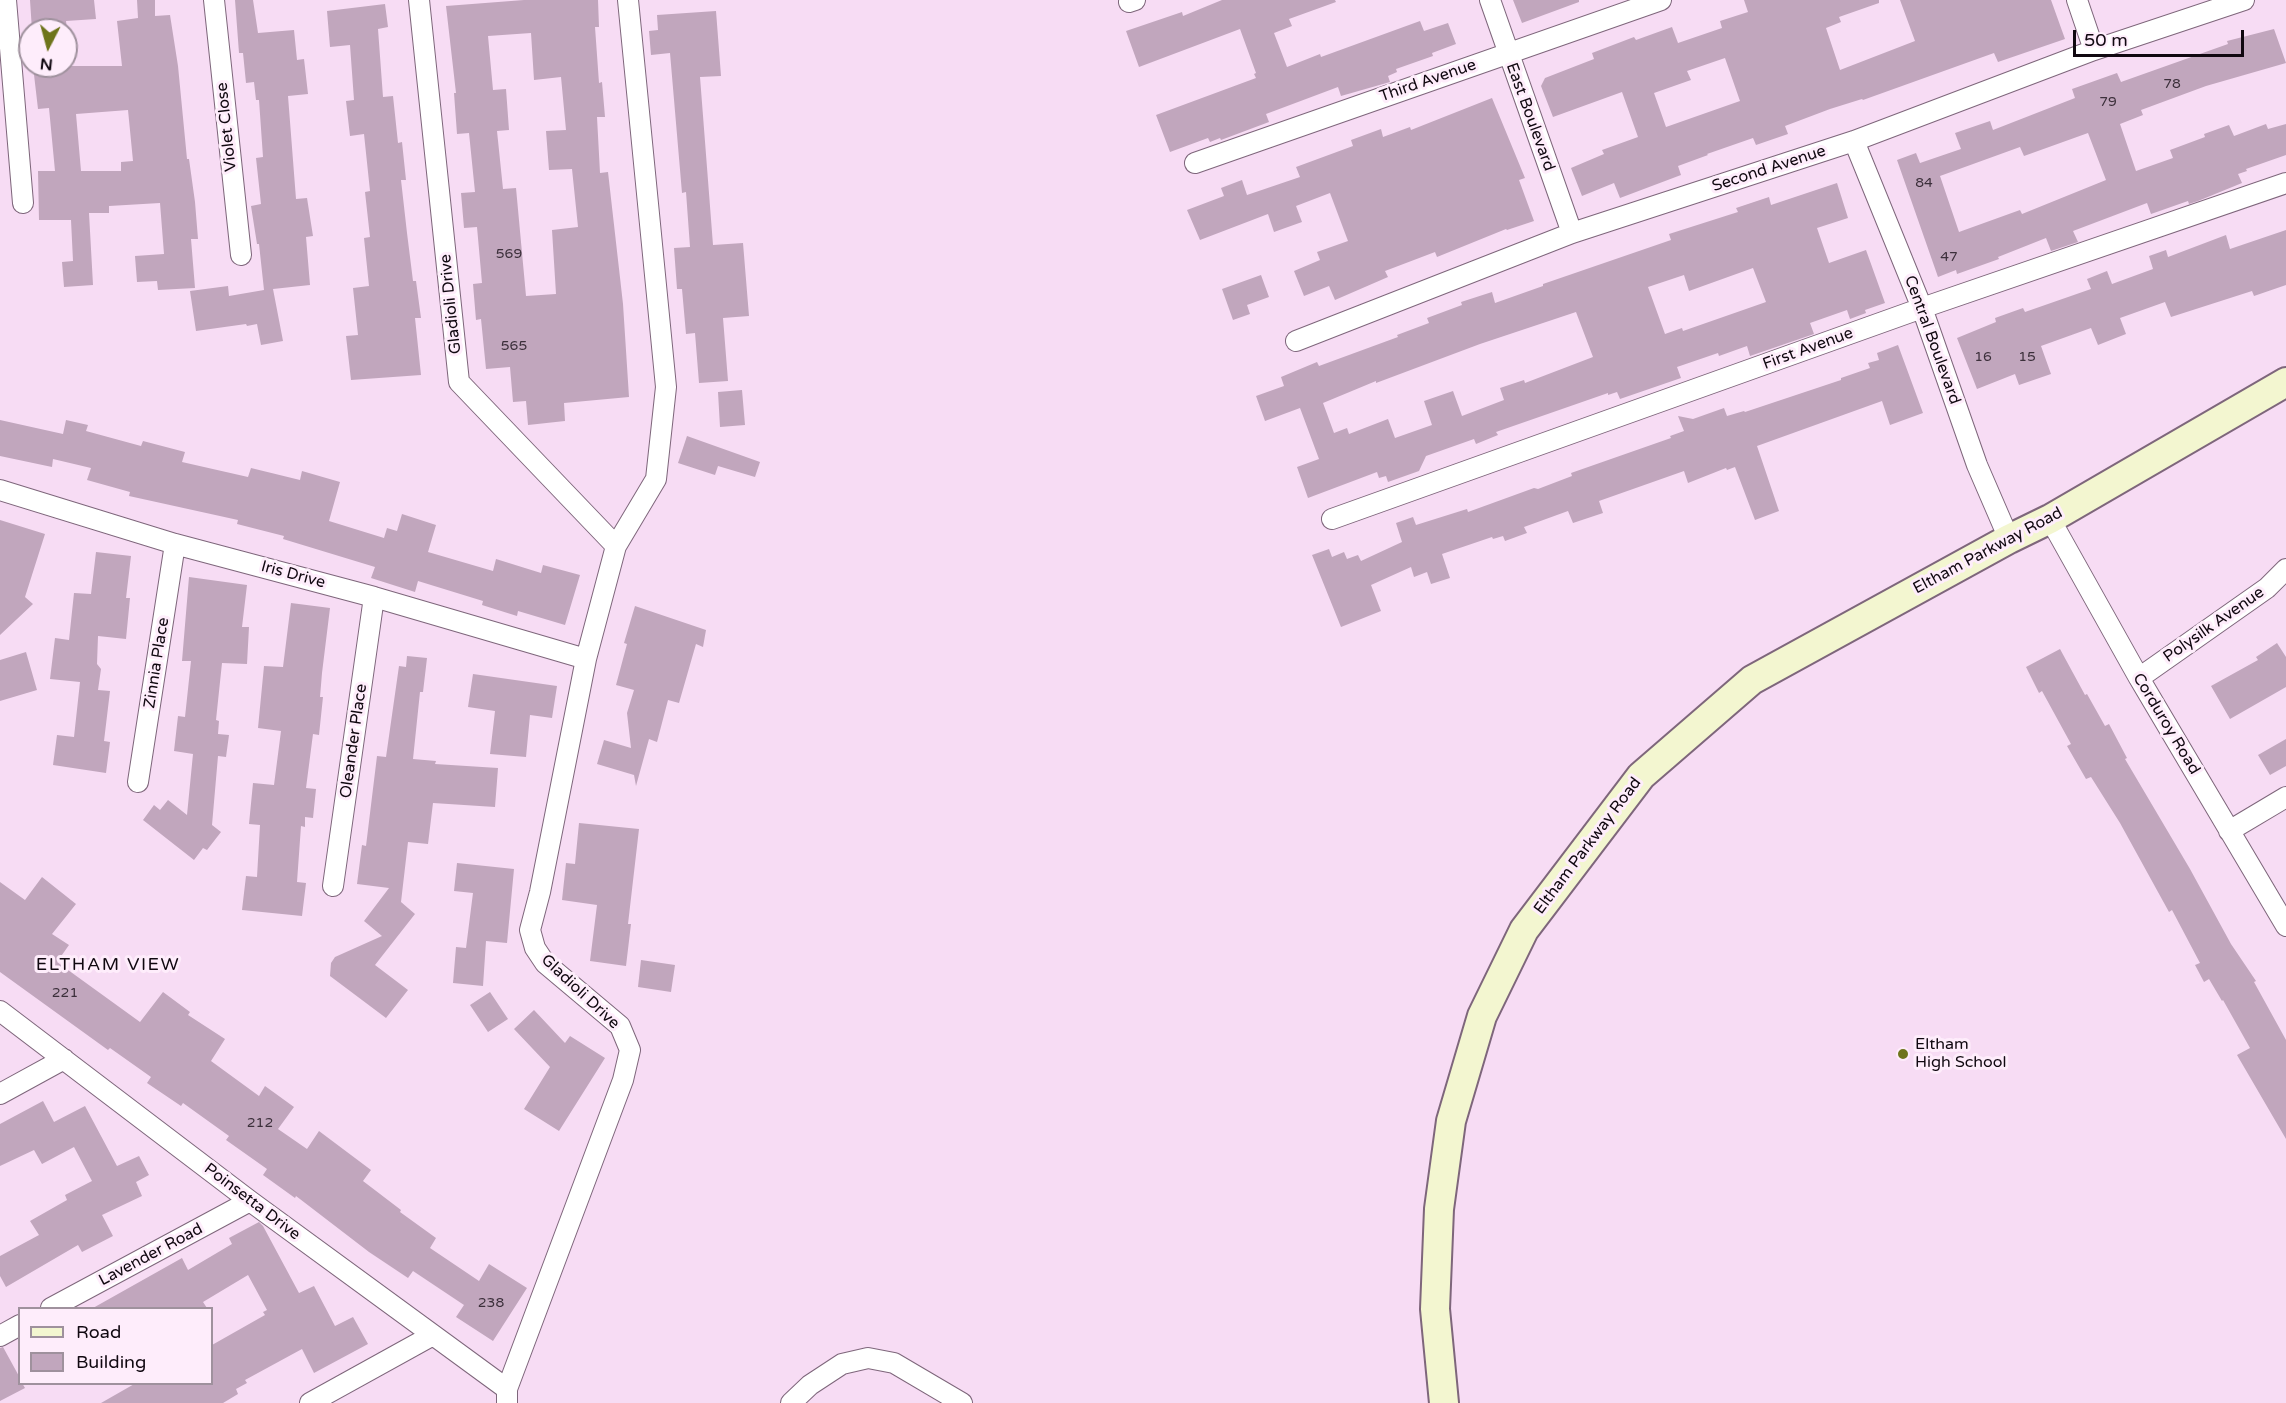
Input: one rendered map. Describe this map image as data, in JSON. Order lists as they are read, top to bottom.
{
  "streets": {
    "street": [
      "Third Avenue",
      "East Boulevard",
      "Violet Close",
      "Second Avenue",
      "Gladioli Drive",
      "Central Boulevard",
      "First Avenue",
      "Eltham Parkway Road",
      "Iris Drive",
      "Polysilk Avenue",
      "Zinnia Place",
      "Corduroy Road",
      "Oleander Place",
      "Poinsetta Drive",
      "Lavender Road"
    ]
  },
  "crossings": [
    ["Third Avenue", "East Boulevard"],
    ["East Boulevard", "Second Avenue"],
    ["Second Avenue", "Central Boulevard"],
    ["Gladioli Drive", "Iris Drive"],
    ["Gladioli Drive", "Poinsetta Drive"],
    ["Central Boulevard", "First Avenue"],
    ["Central Boulevard", "Eltham Parkway Road"],
    ["Eltham Parkway Road", "Corduroy Road"],
    ["Iris Drive", "Zinnia Place"],
    ["Iris Drive", "Oleander Place"],
    ["Polysilk Avenue", "Corduroy Road"],
    ["Poinsetta Drive", "Lavender Road"]
  ],
  "districts": ["ELTHAM VIEW"],
  "places": ["Eltham High School"],
  "house_numbers": [
    "78",
    "79",
    "84",
    "569",
    "47",
    "565",
    "16",
    "15",
    "221",
    "212",
    "238"
  ],
  "legend": ["Road", "Building"],
  "scale_bar": "50 m",
  "north": "bottom"
}
